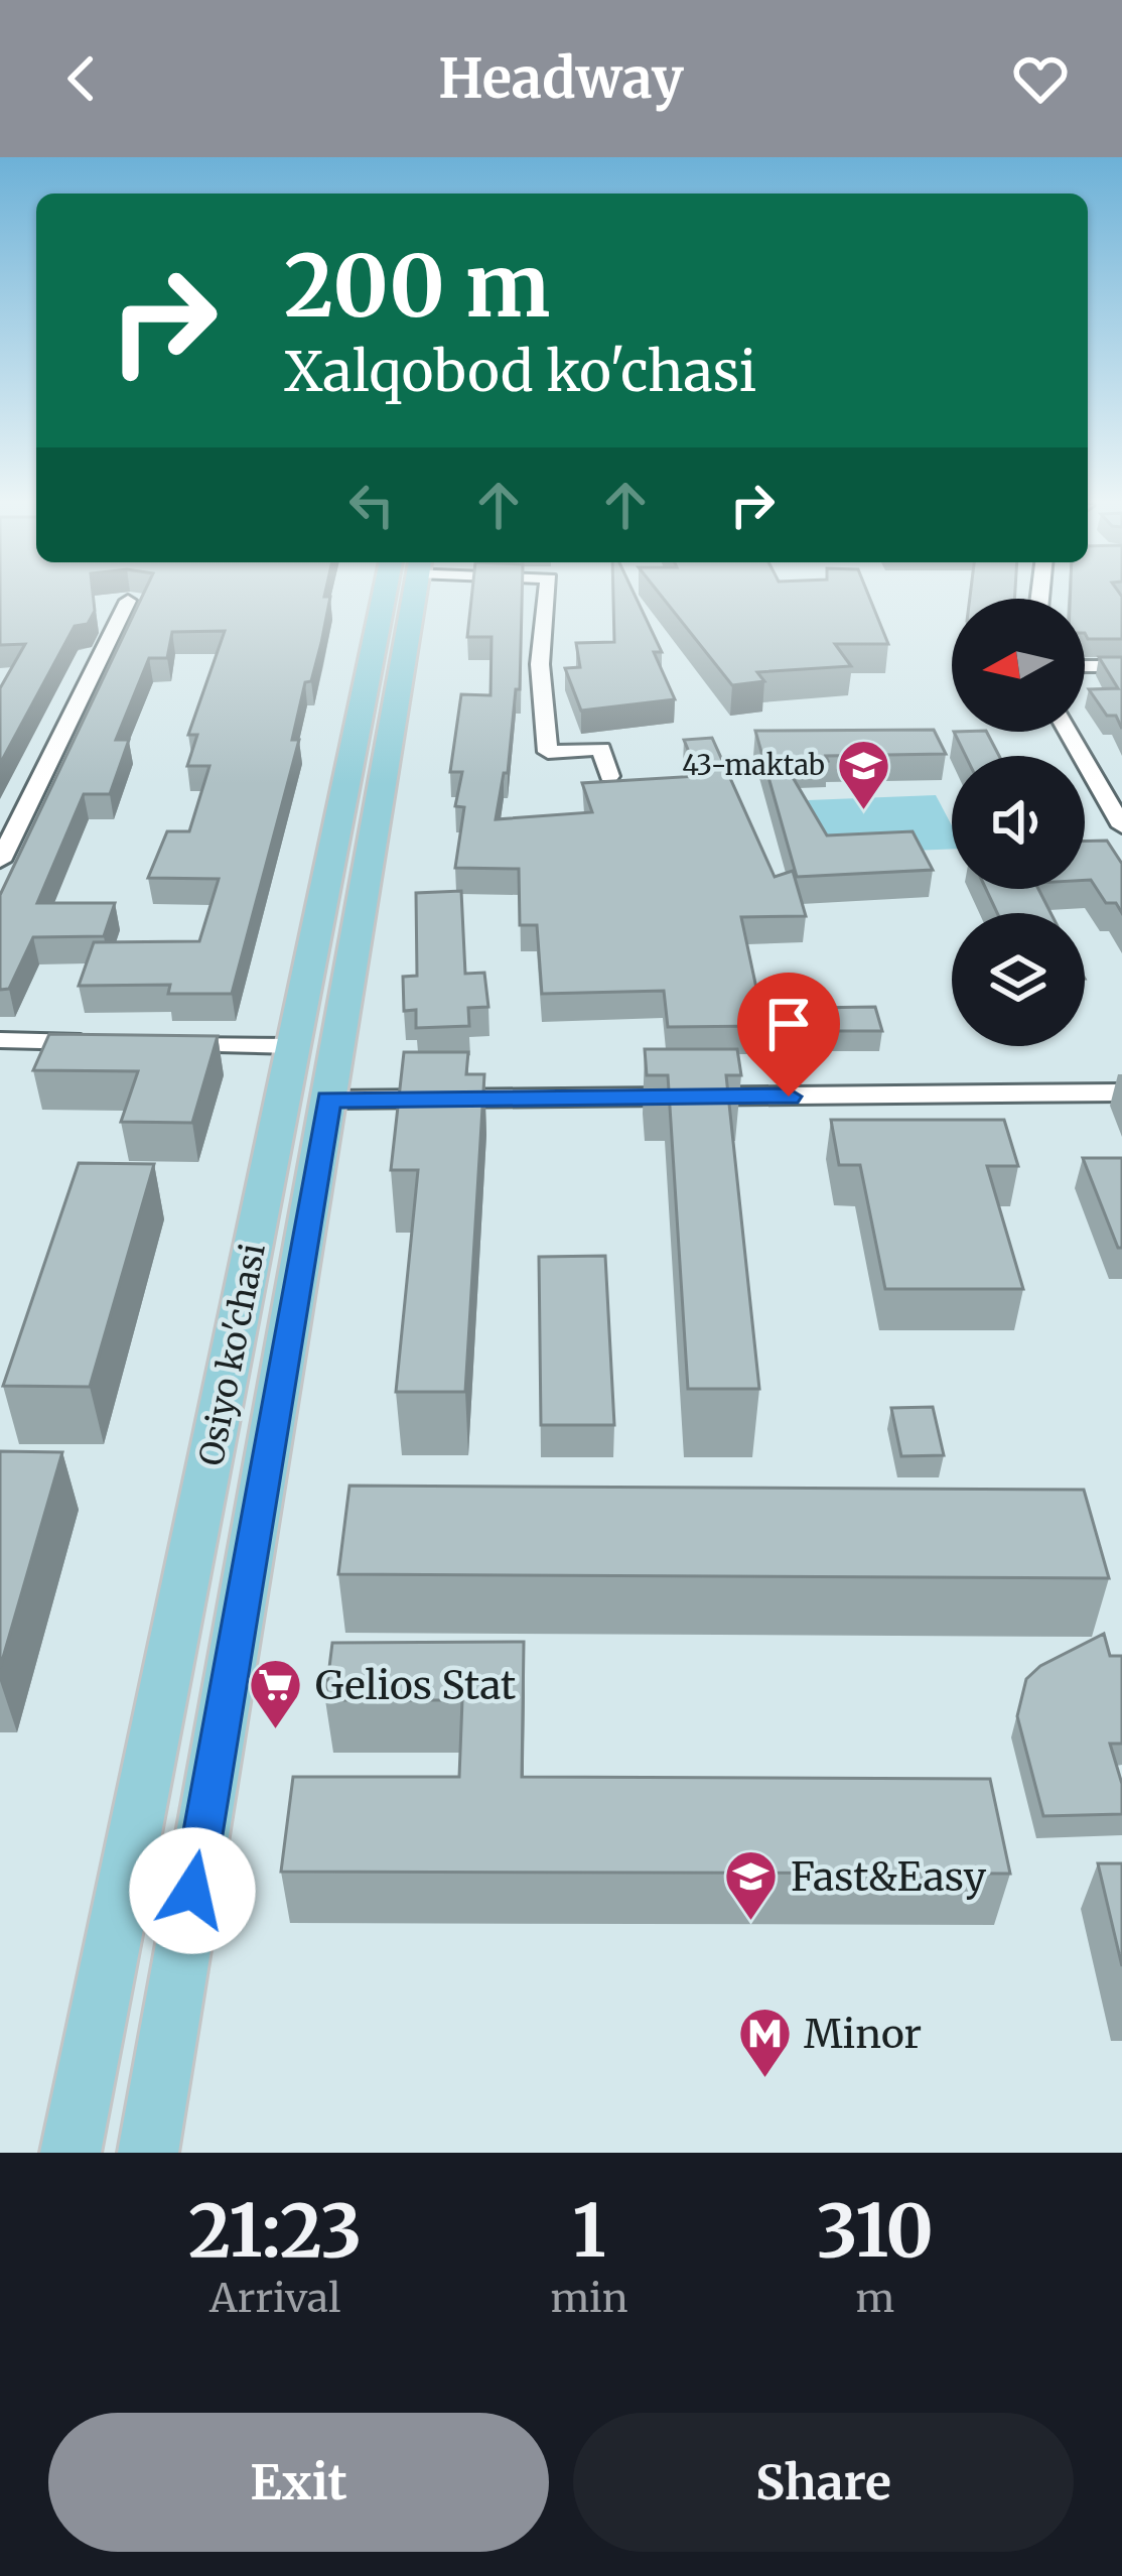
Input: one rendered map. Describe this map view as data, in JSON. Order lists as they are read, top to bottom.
{
  "streets": {
    "main road": ["Osiyo ko'chasi"]
  },
  "places": {
    "school or university": ["43-maktab", "Fast&Easy"],
    "supermarket": ["Gelios Stat"],
    "metro station": ["Minor"]
  },
  "north": "left",
  "page": {
    "header": "Headway",
    "turn": ["200 m", "Xalqobod ko'chasi"],
    "eta": [
      "21:23",
      "Arrival",
      "1",
      "min",
      "310",
      "m"
    ],
    "buttons": ["Exit", "Share"]
  }
}
